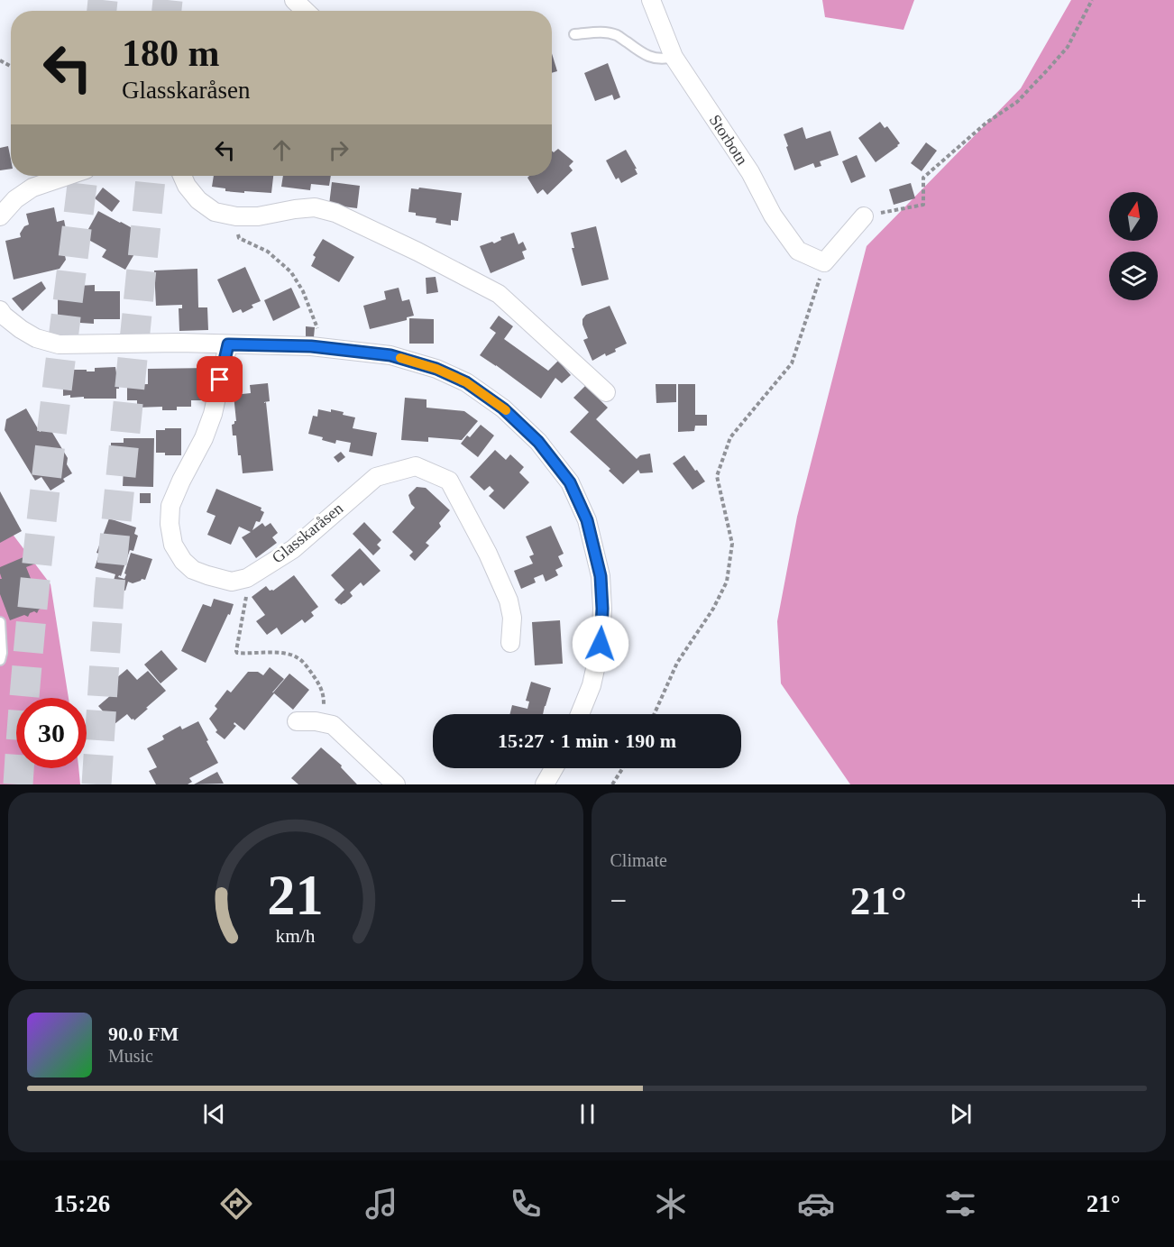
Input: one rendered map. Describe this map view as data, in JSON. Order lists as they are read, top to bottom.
{
  "streets": {
    "street": ["Storbotn", "Glasskaråsen"]
  },
  "north": "top",
  "page": {
    "turn": ["180 m", "Glasskaråsen"],
    "limit": "30",
    "trip": "15:27 · 1 min · 190 m",
    "tile": "Climate",
    "heat": ["−", "21°", "+"],
    "song": ["90.0 FM", "Music"],
    "tabs": ["15:26", "21°"],
    "gauge": ["21", "km/h"]
  }
}
